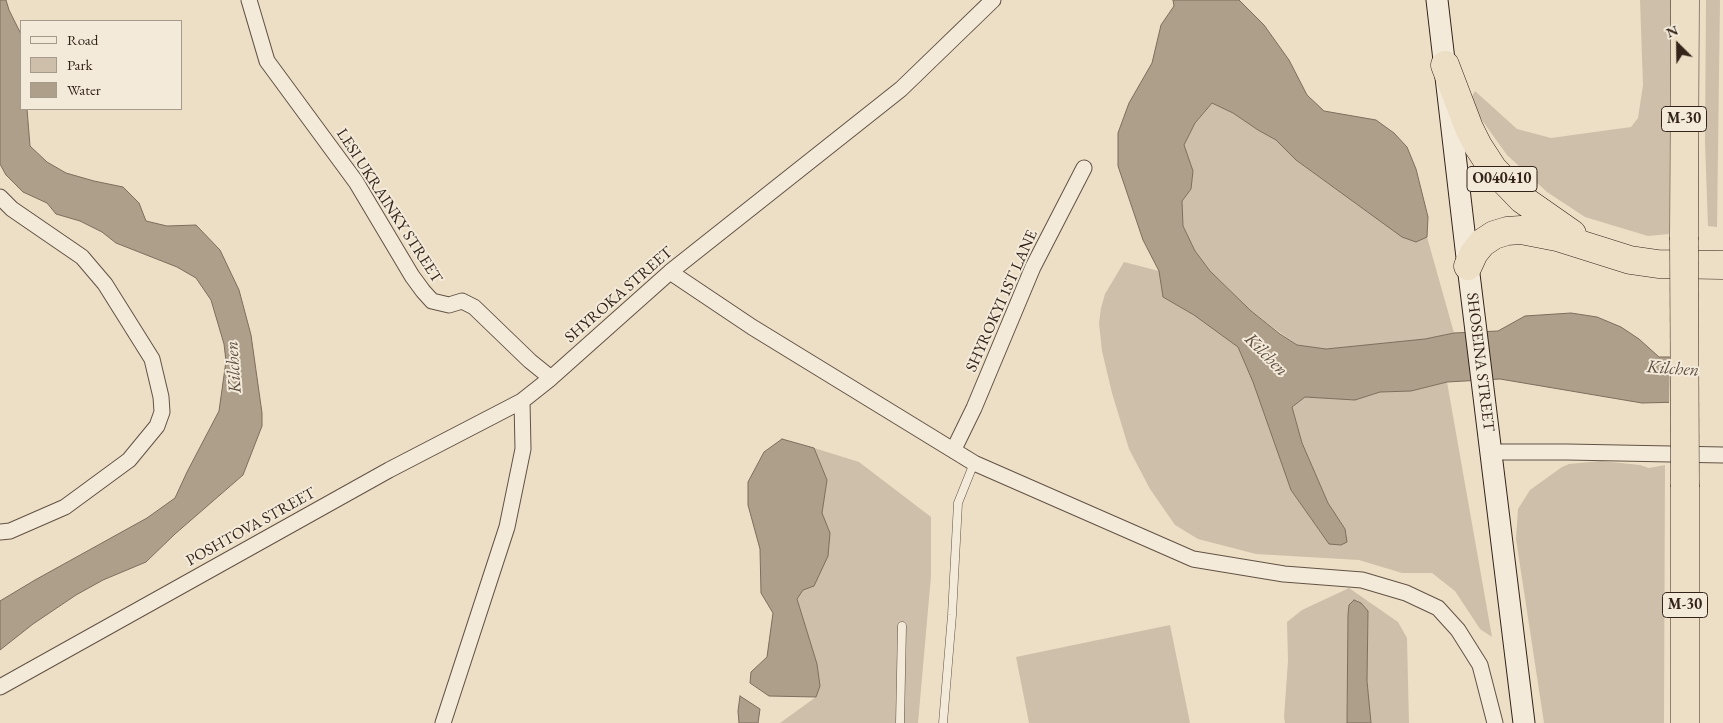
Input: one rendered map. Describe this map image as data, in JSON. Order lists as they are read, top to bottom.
{
  "streets": {
    "highway": ["М-30", "О040410"],
    "main road": ["SHOSEINA STREET"],
    "street": [
      "LESI UKRAINKY STREET",
      "SHYROKA STREET",
      "SHYROKYI 1ST LANE",
      "POSHTOVA STREET"
    ]
  },
  "crossings": [
    ["О040410", "SHOSEINA STREET"],
    ["LESI UKRAINKY STREET", "SHYROKA STREET"],
    ["SHYROKA STREET", "POSHTOVA STREET"]
  ],
  "water": ["Kilchen"],
  "legend": ["Road", "Park", "Water"],
  "north": "top left"
}
